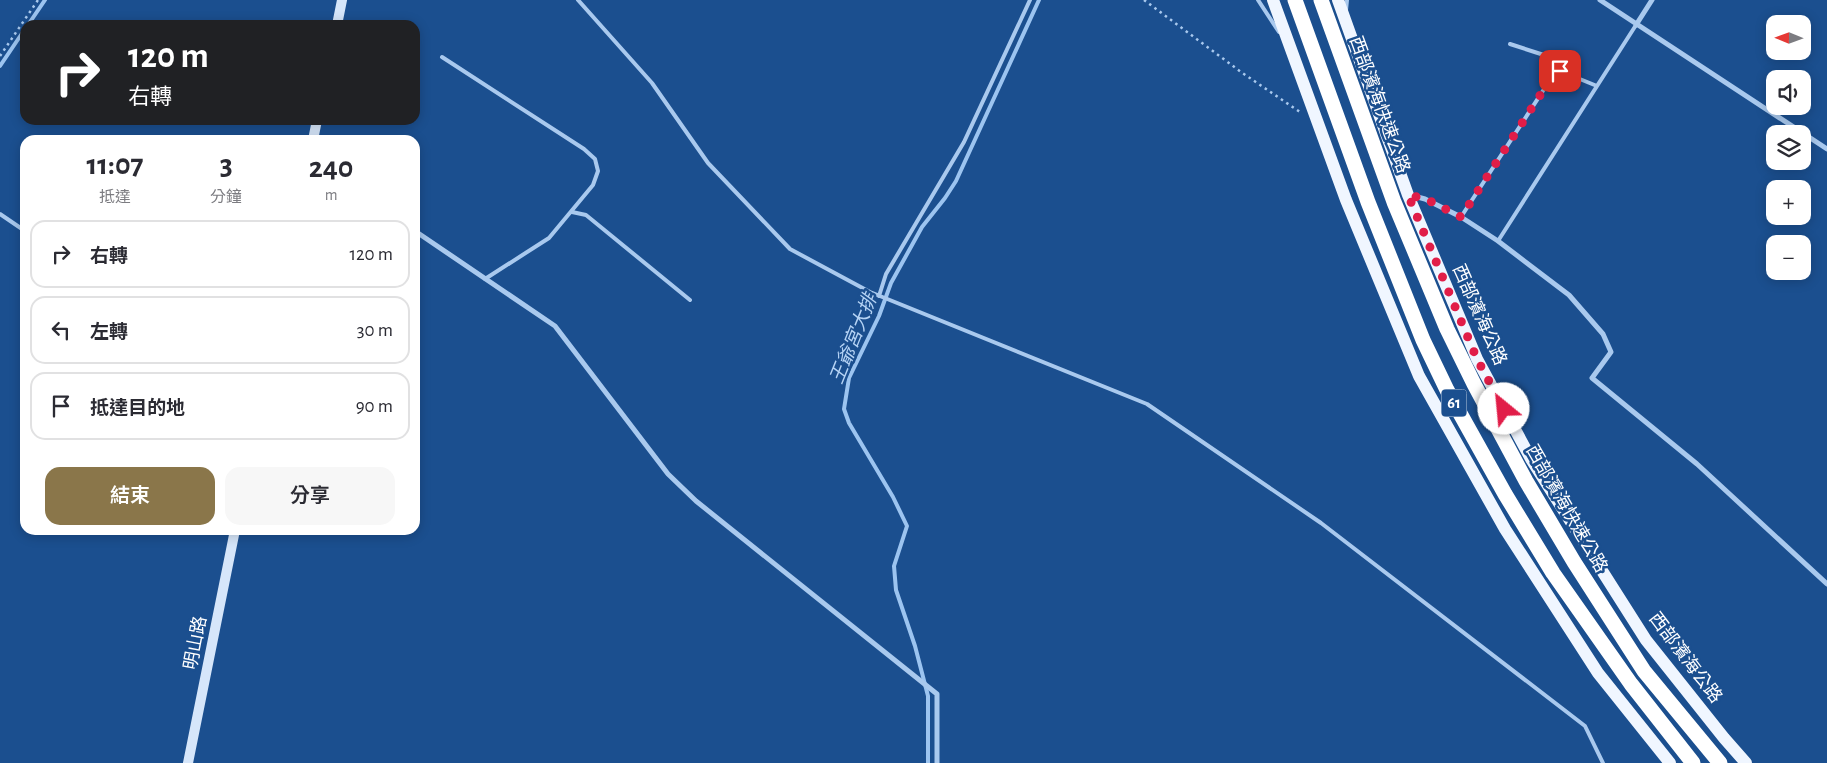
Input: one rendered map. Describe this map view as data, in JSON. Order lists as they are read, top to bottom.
{
  "streets": {
    "highway": ["西部濱海快速公路", "61"],
    "main road": ["西部濱海公路"],
    "street": ["明山路"]
  },
  "water": ["王爺宮大排"],
  "north": "left",
  "page": {
    "map_buttons": ["+", "−"],
    "turn": ["120 m", "右轉"],
    "eta": [
      "11:07",
      "抵達",
      "3",
      "分鐘",
      "240",
      "m"
    ],
    "list": [
      {
        "name": "右轉",
        "value": "120 m"
      },
      {
        "name": "左轉",
        "value": "30 m"
      },
      {
        "name": "抵達目的地",
        "value": "90 m"
      }
    ],
    "buttons": ["結束", "分享"]
  }
}
